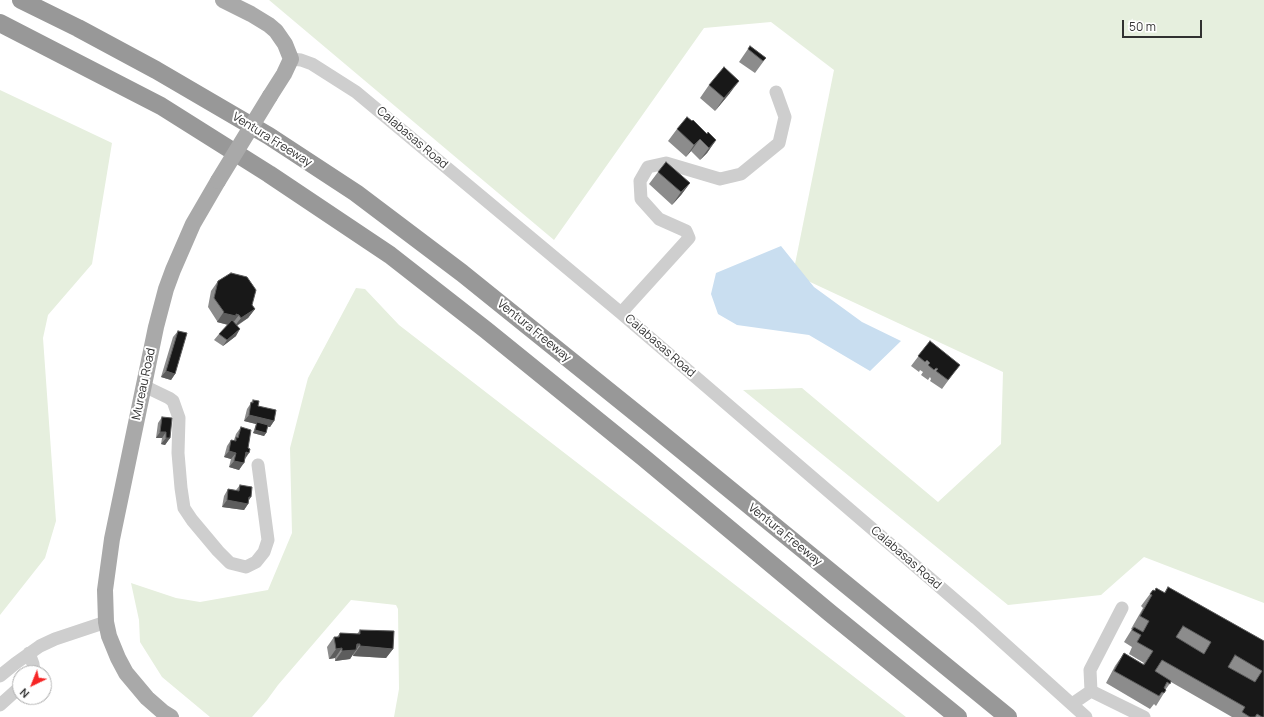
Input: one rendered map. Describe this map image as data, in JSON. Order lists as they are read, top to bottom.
{
  "streets": {
    "highway": ["Ventura Freeway"],
    "main road": ["Mureau Road"],
    "street": ["Calabasas Road"]
  },
  "crossings": [
    ["Calabasas Road", "Mureau Road"]
  ],
  "scale_bar": "50 m",
  "north": "bottom left"
}
